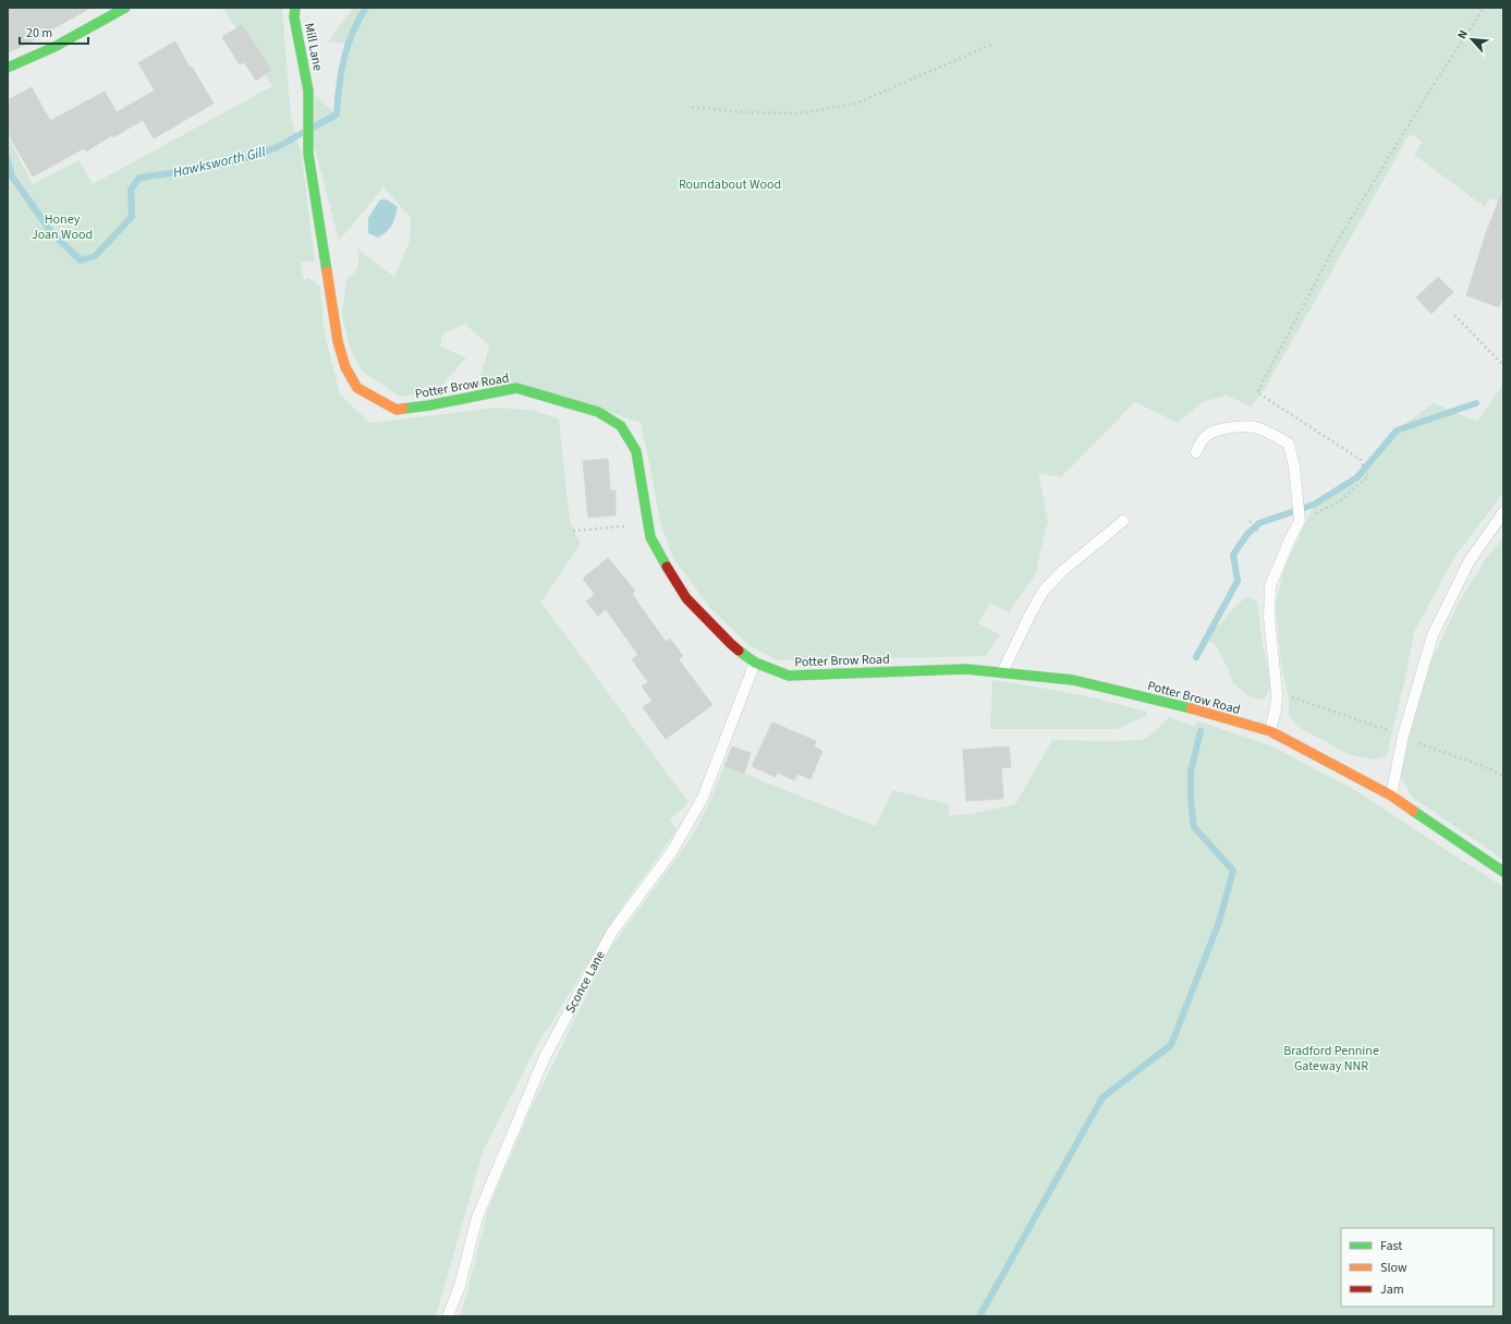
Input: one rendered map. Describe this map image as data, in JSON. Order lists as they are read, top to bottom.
{
  "streets": {
    "street": ["Mill Lane", "Potter Brow Road"],
    "lane": ["Sconce Lane"]
  },
  "crossings": [
    ["Mill Lane", "Potter Brow Road"],
    ["Potter Brow Road", "Sconce Lane"]
  ],
  "water": ["Hawksworth Gill"],
  "parks": ["Roundabout Wood", "Honey Joan Wood", "Bradford Pennine Gateway NNR"],
  "legend": ["Fast", "Slow", "Jam"],
  "scale_bar": "20 m",
  "north": "top left"
}
